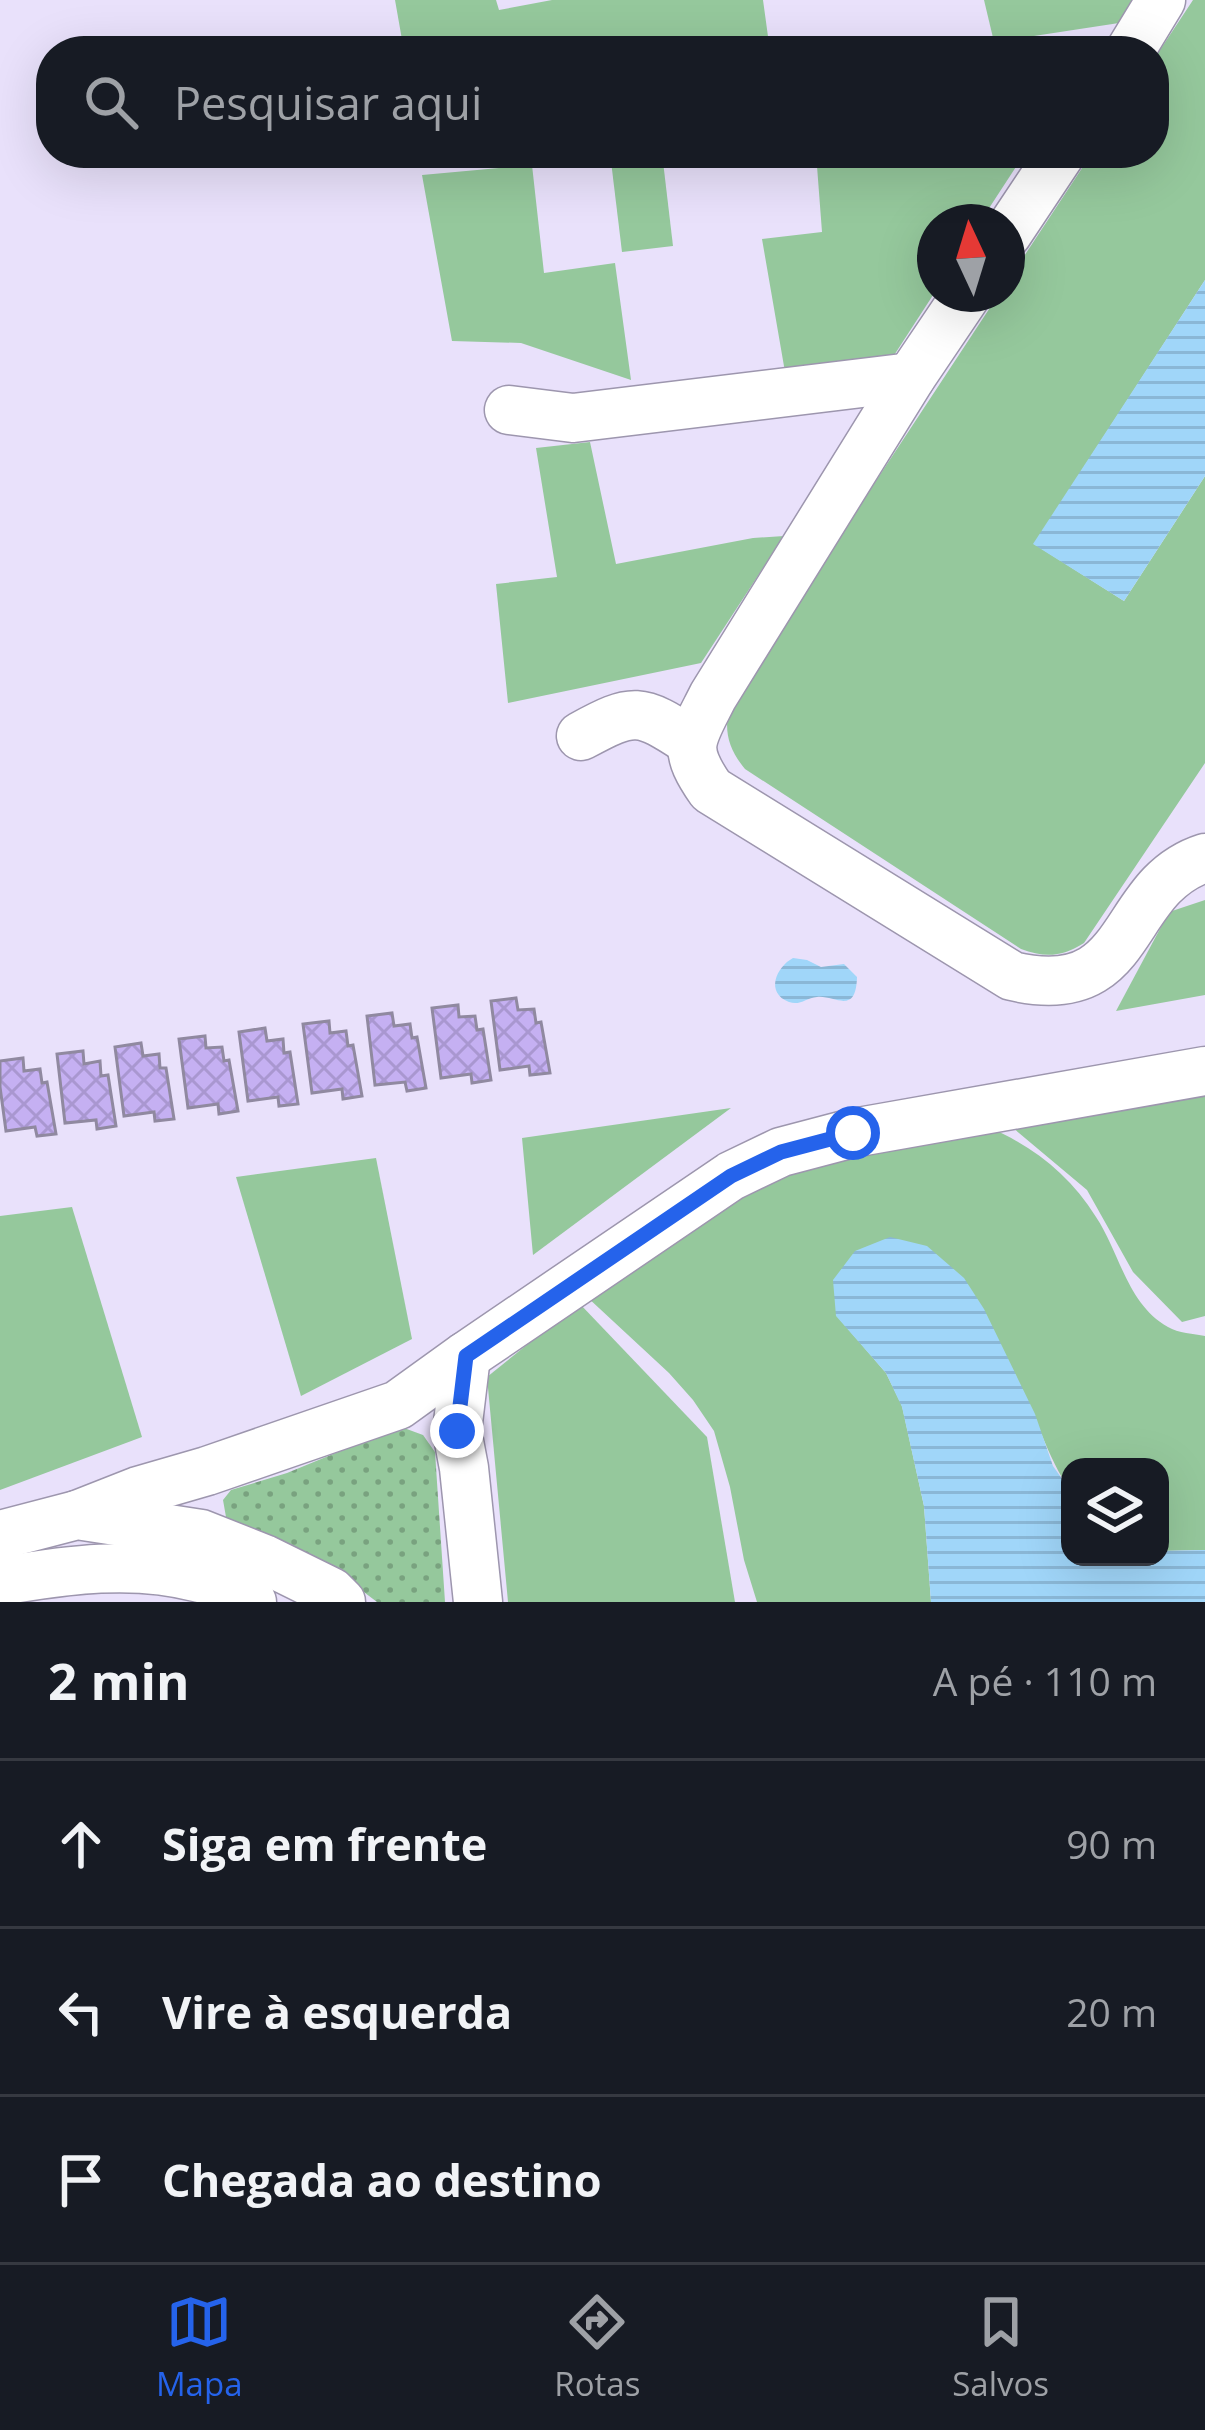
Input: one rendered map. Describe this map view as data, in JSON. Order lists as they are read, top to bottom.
{
  "north": "top",
  "page": {
    "search": "Pesquisar aqui",
    "heading": ["2 min", "A pé · 110 m"],
    "list": [
      ["Siga em frente", "90 m"],
      ["Vire à esquerda", "20 m"],
      "Chegada ao destino"
    ],
    "nav": ["Mapa", "Rotas", "Salvos"]
  }
}
